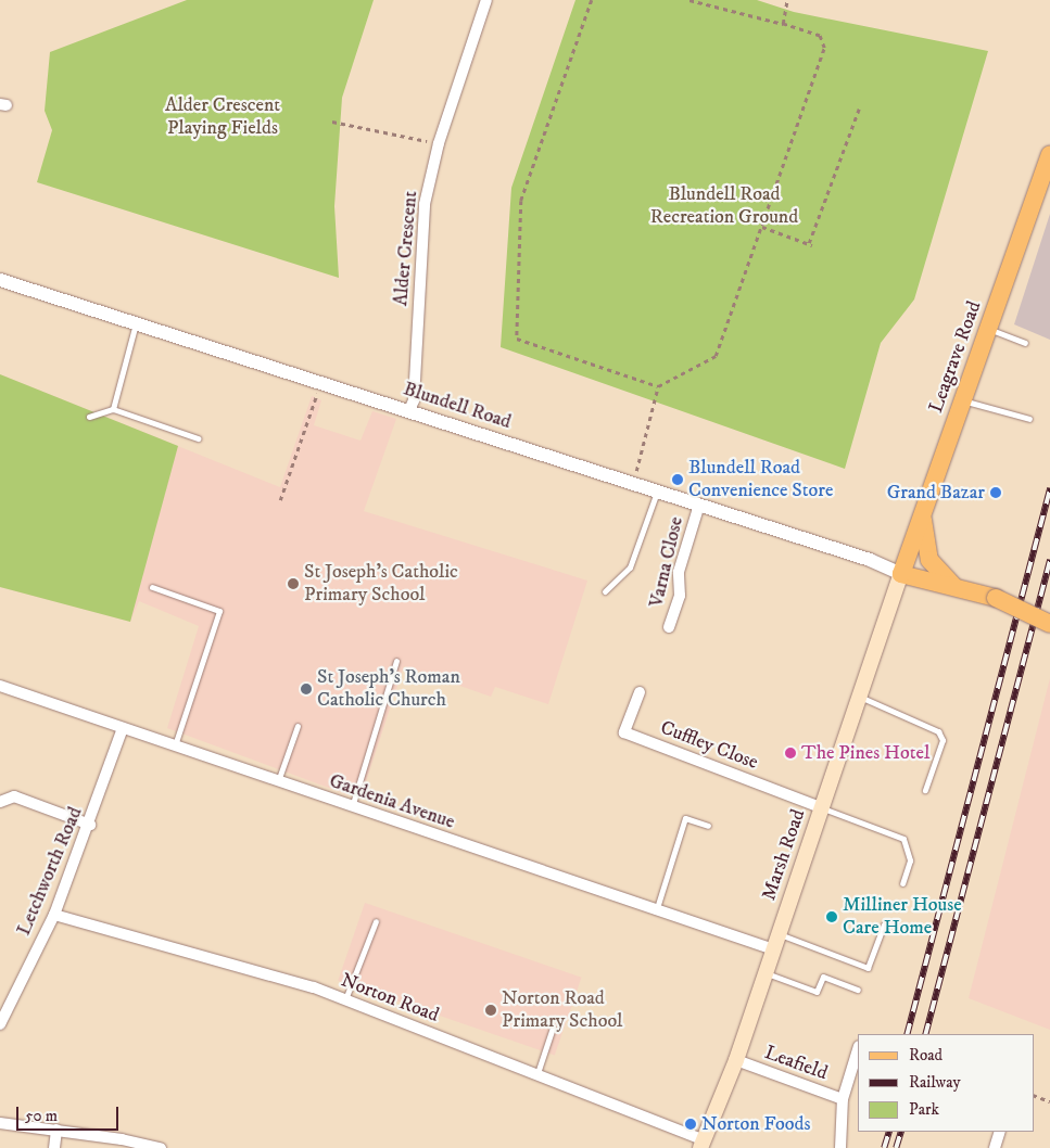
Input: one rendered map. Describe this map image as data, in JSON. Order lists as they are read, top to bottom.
{
  "streets": {
    "main road": ["Leagrave Road", "Marsh Road"],
    "street": [
      "Alder Crescent",
      "Blundell Road",
      "Varna Close",
      "Cuffley Close",
      "Gardenia Avenue",
      "Letchworth Road",
      "Norton Road",
      "Leafield"
    ]
  },
  "crossings": [
    ["Alder Crescent", "Blundell Road"],
    ["Leagrave Road", "Blundell Road"],
    ["Leagrave Road", "Marsh Road"],
    ["Blundell Road", "Varna Close"],
    ["Blundell Road", "Marsh Road"],
    ["Cuffley Close", "Marsh Road"],
    ["Gardenia Avenue", "Marsh Road"],
    ["Gardenia Avenue", "Letchworth Road"],
    ["Marsh Road", "Norton Road"],
    ["Marsh Road", "Leafield"],
    ["Letchworth Road", "Norton Road"]
  ],
  "parks": ["Alder Crescent Playing Fields", "Blundell Road Recreation Ground"],
  "places": [
    "Blundell Road Convenience Store",
    "Grand Bazar",
    "St Joseph's Catholic Primary School",
    "St Joseph's Roman Catholic Church",
    "The Pines Hotel",
    "Milliner House Care Home",
    "Norton Road Primary School",
    "Norton Foods"
  ],
  "legend": ["Road", "Railway", "Park"],
  "scale_bar": "50 m"
}
